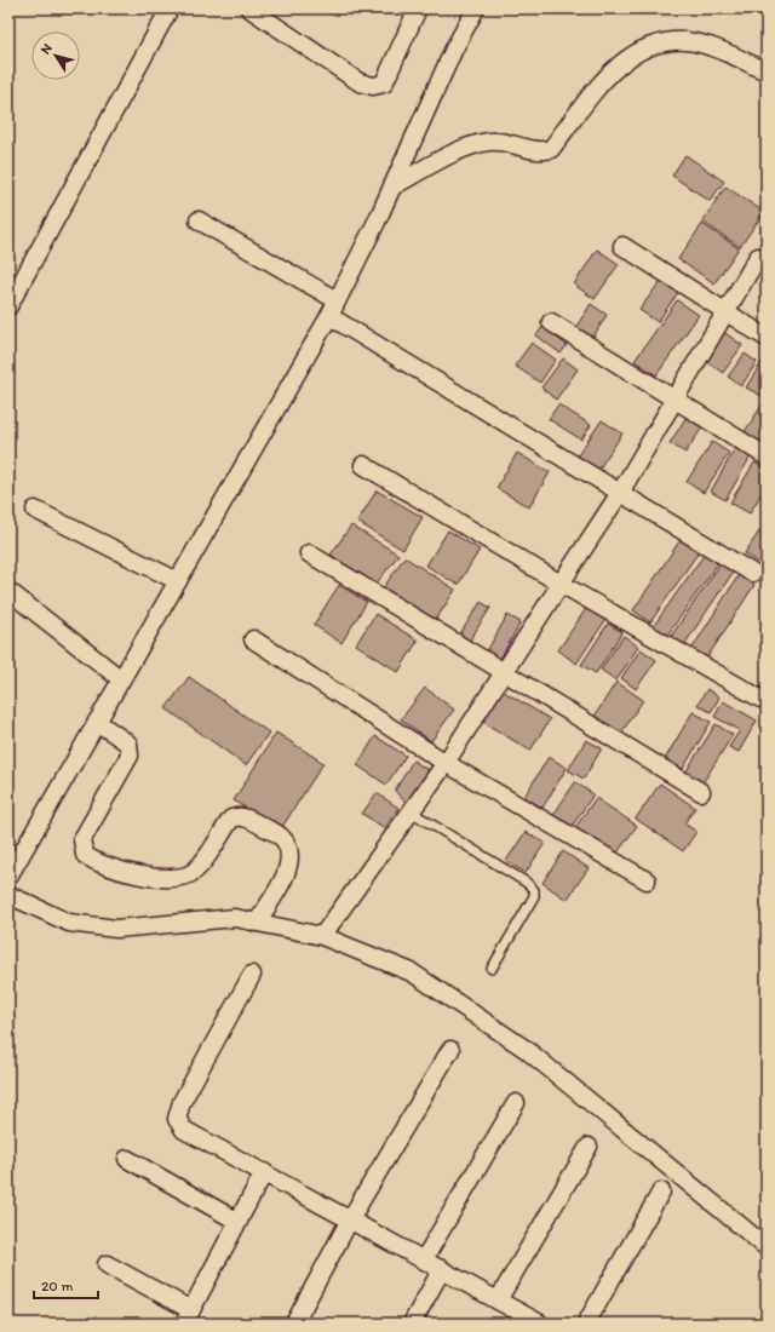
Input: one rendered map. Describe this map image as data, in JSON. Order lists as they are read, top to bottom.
{
  "scale_bar": "20 m",
  "north": "top left"
}
